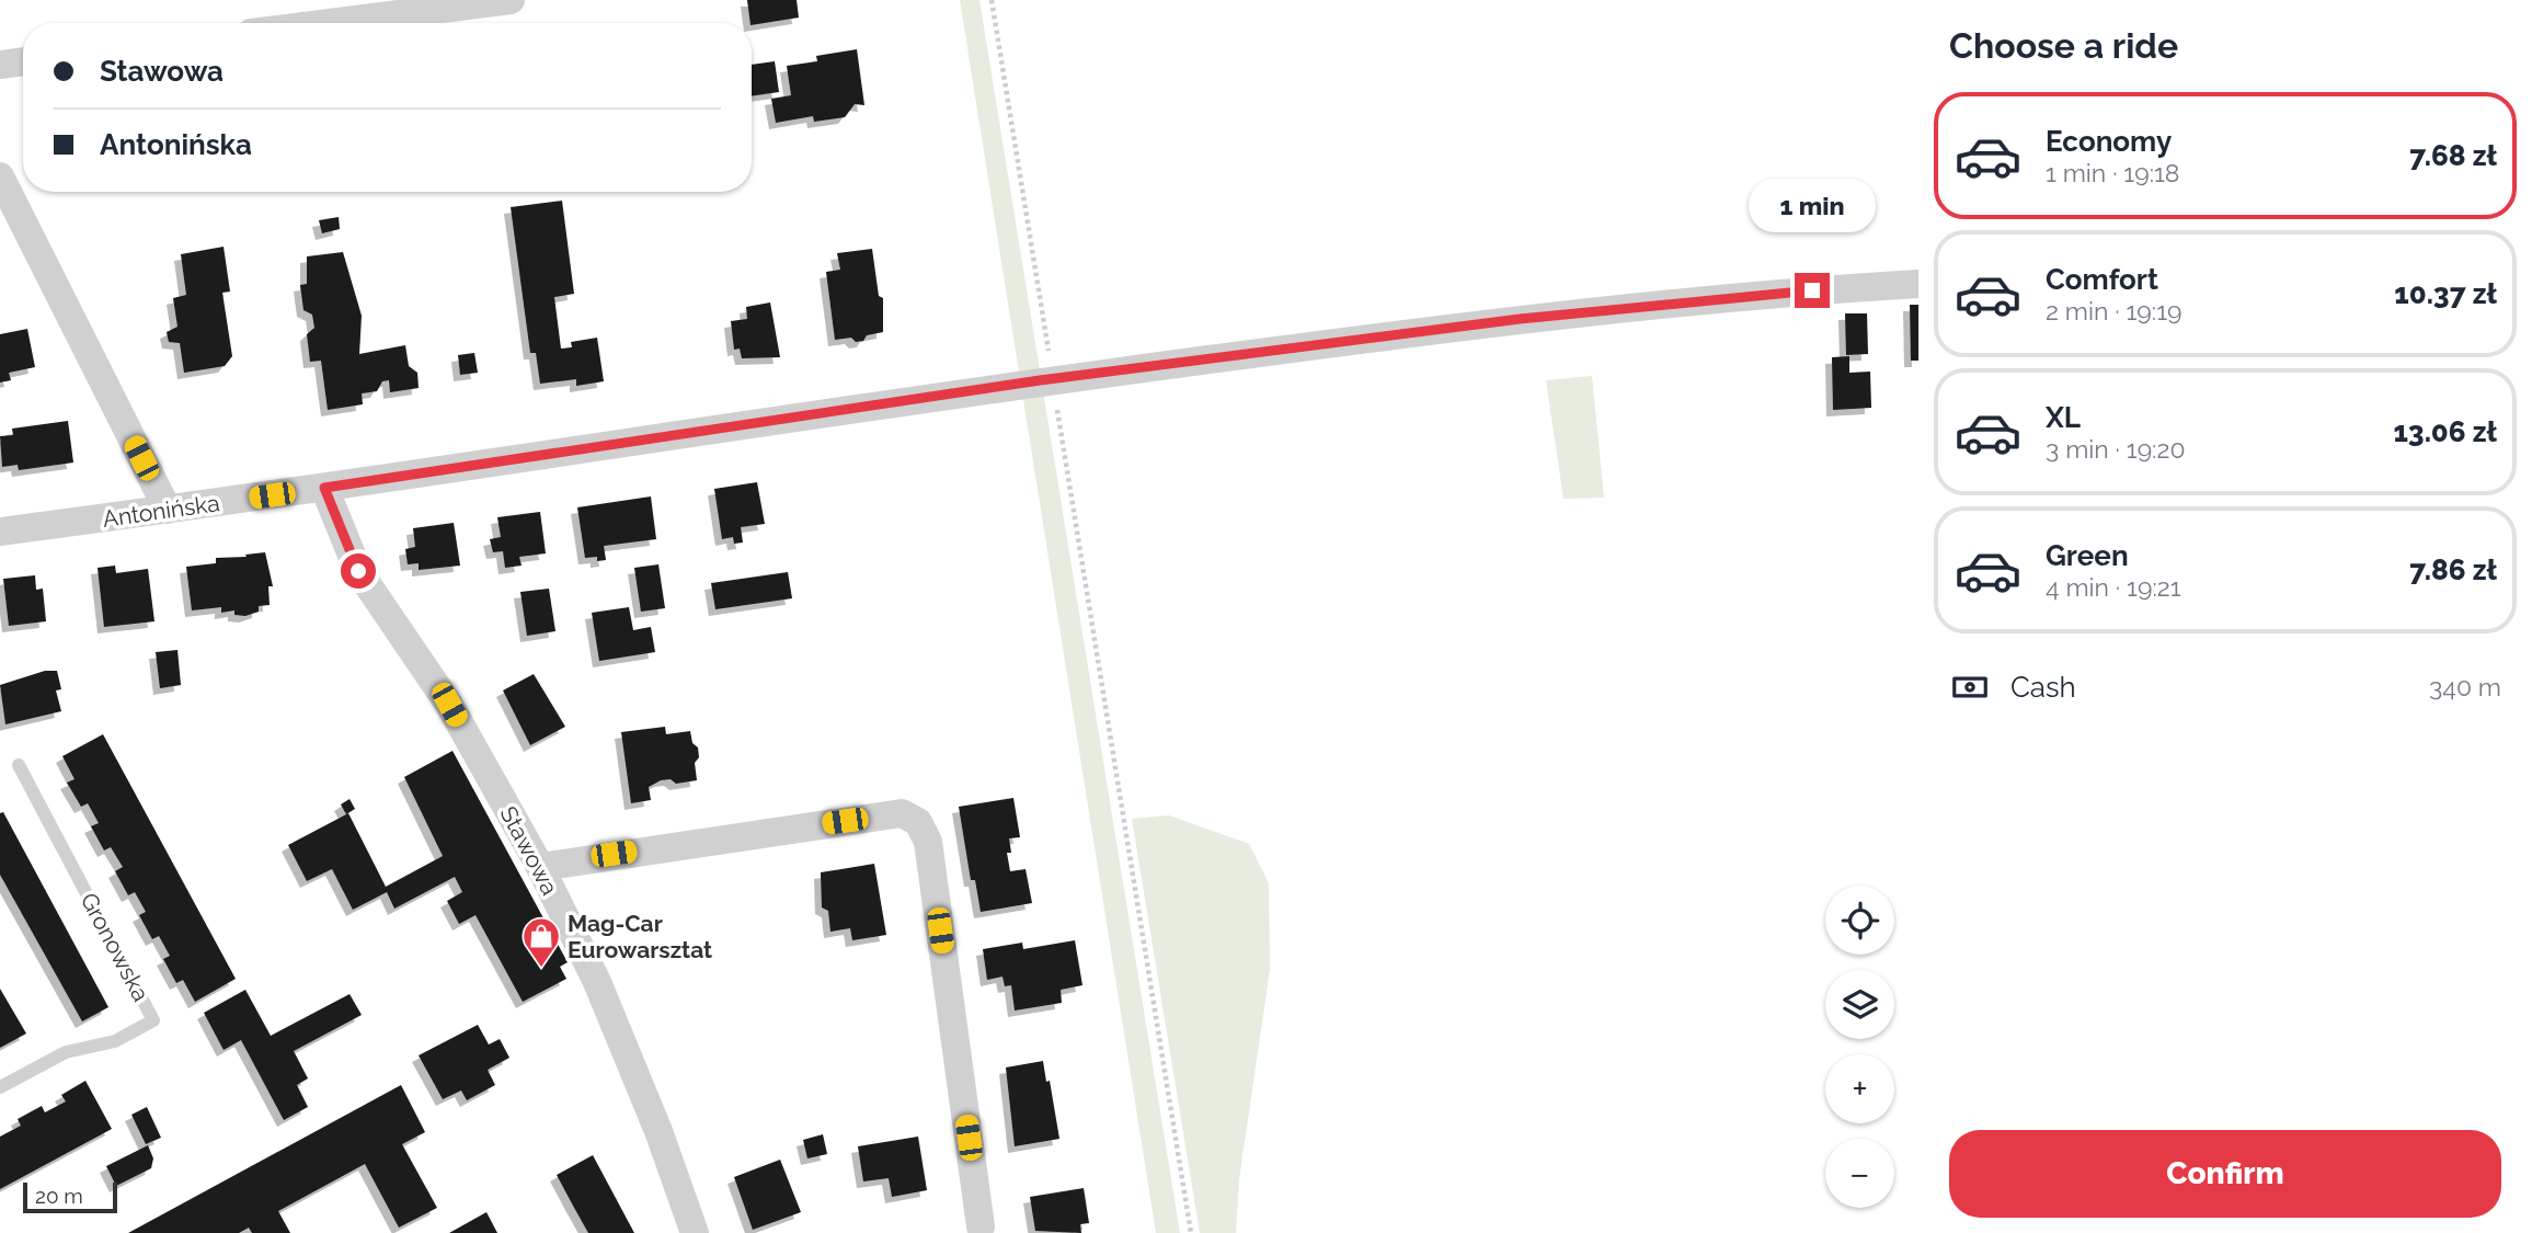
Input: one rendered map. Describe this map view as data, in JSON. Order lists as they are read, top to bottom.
{
  "streets": {
    "street": ["Antonińska", "Stawowa"],
    "lane": ["Gronowska"]
  },
  "crossings": [
    ["Antonińska", "Stawowa"]
  ],
  "places": {
    "shop": ["Mag-Car Eurowarsztat"]
  },
  "scale_bar": "20 m",
  "page": {
    "heading": "Choose a ride",
    "banner": ["Stawowa", "Antonińska"],
    "list": [
      {
        "name": "Economy",
        "note": "1 min · 19:18",
        "value": "7.68 zł"
      },
      {
        "name": "Comfort",
        "note": "2 min · 19:19",
        "value": "10.37 zł"
      },
      {
        "name": "XL",
        "note": "3 min · 19:20",
        "value": "13.06 zł"
      },
      {
        "name": "Green",
        "note": "4 min · 19:21",
        "value": "7.86 zł"
      }
    ],
    "bubble": "1 min",
    "pay": ["Cash", "340 m"],
    "map_buttons": ["+", "−"],
    "buttons": "Confirm",
    "scale": "20 m"
  }
}
